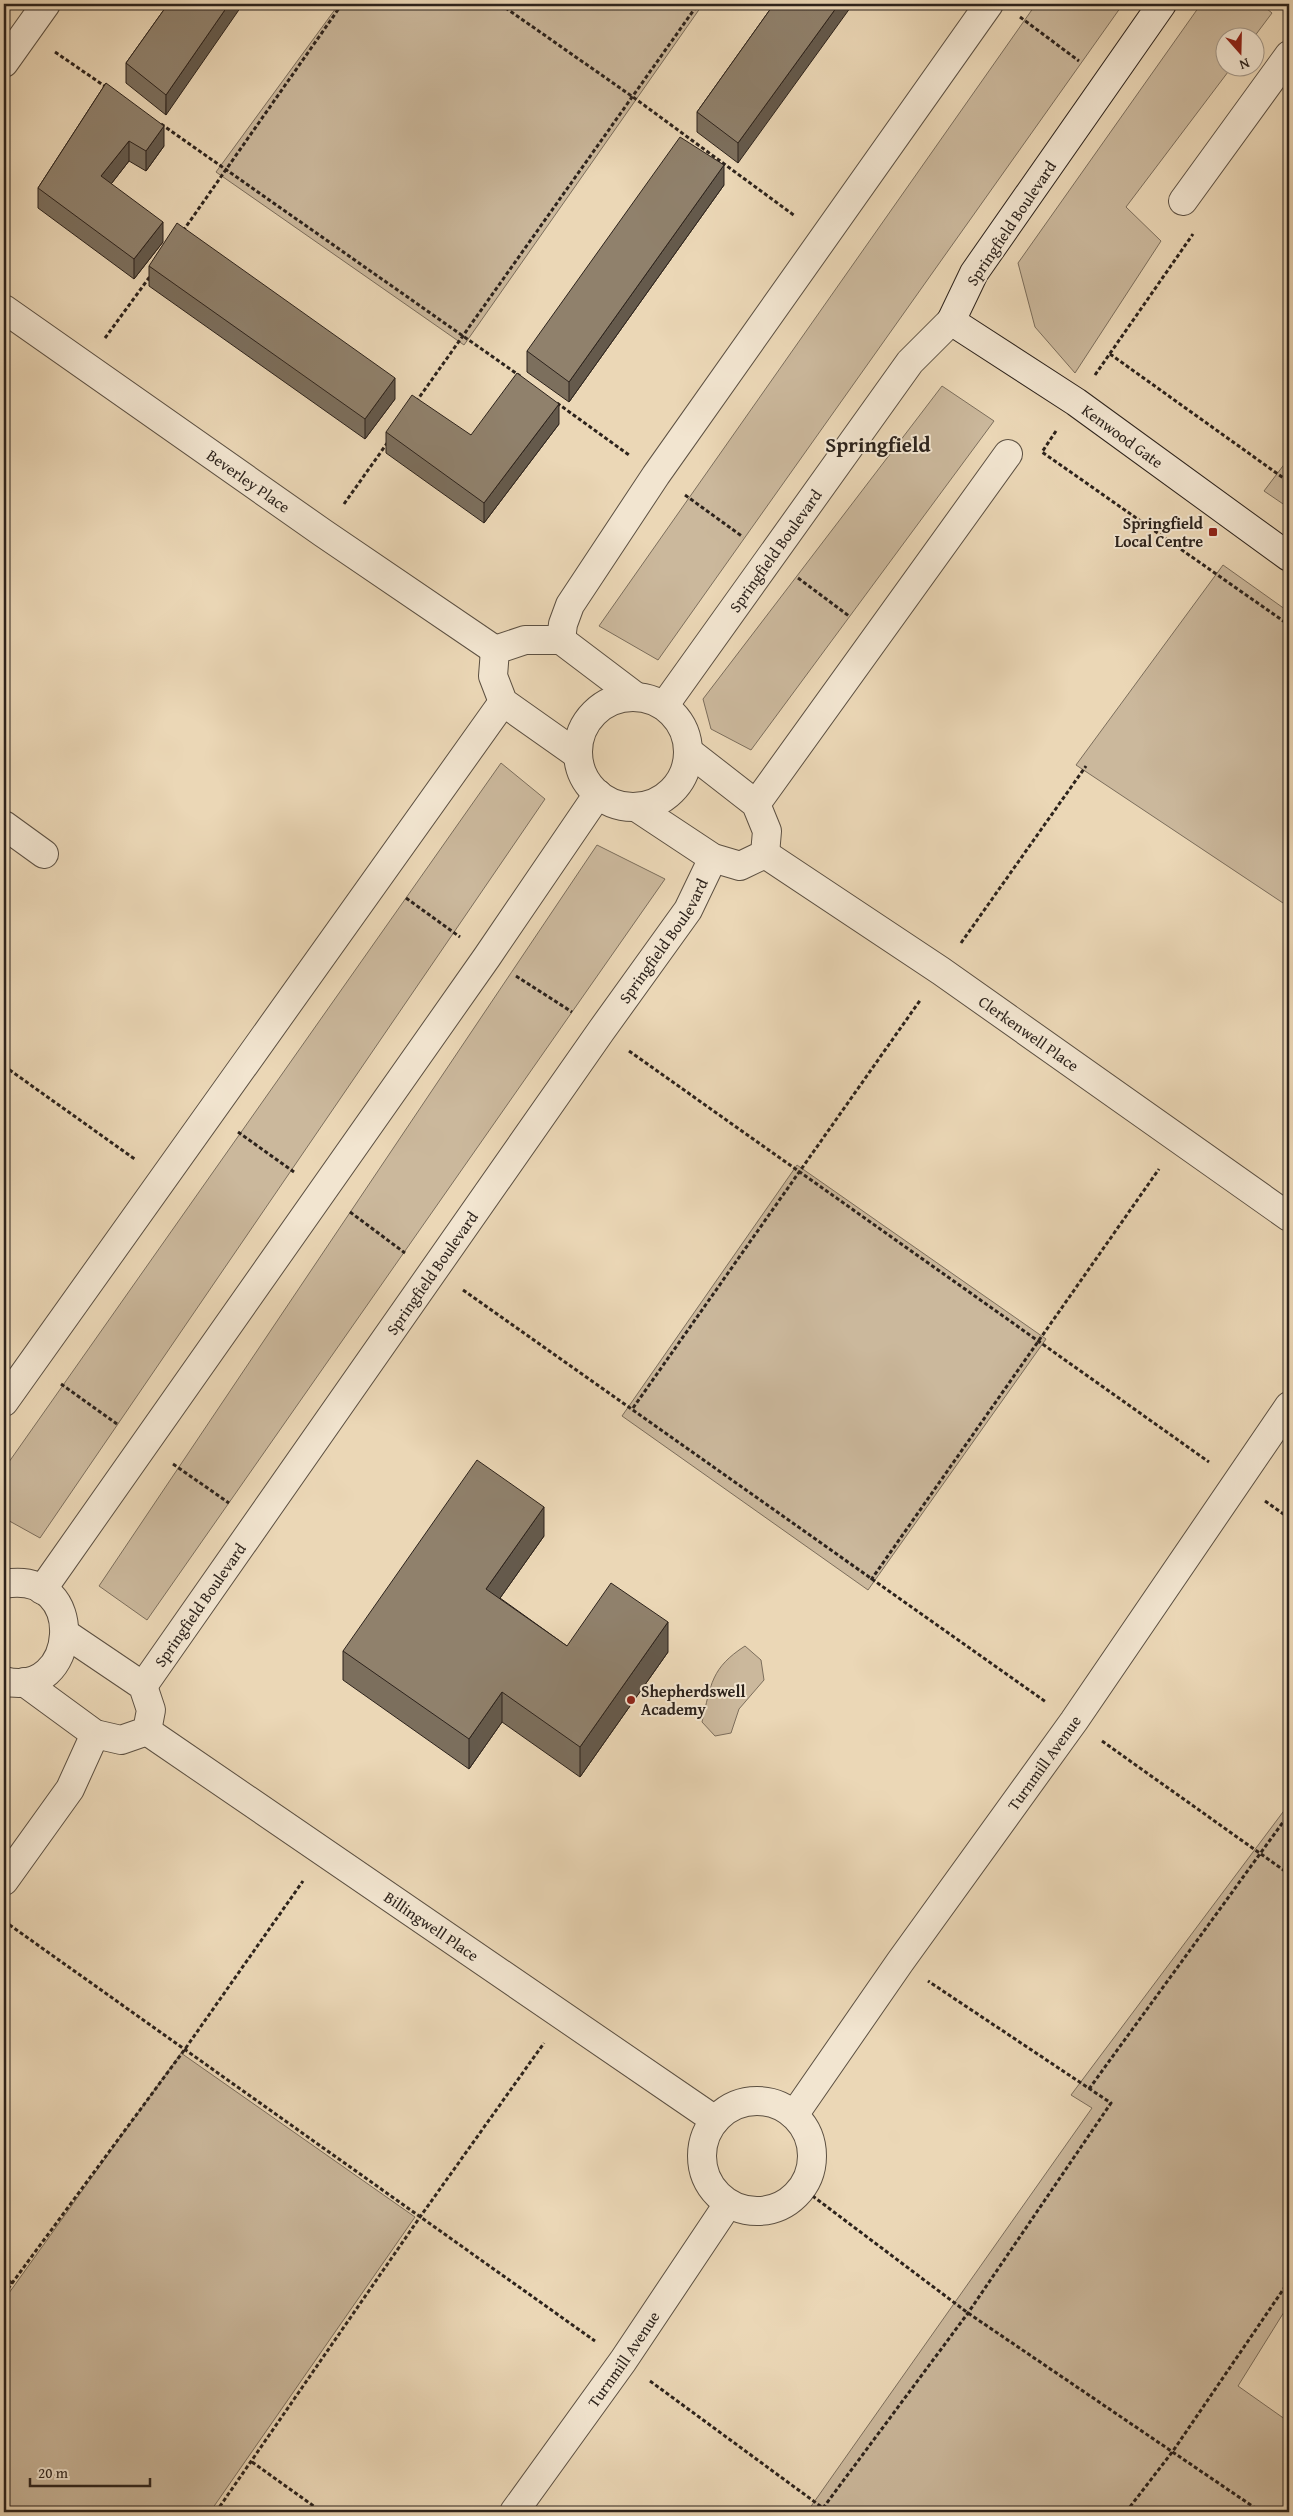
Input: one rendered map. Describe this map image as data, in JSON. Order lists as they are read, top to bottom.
{
  "streets": {
    "street": [
      "Springfield Boulevard",
      "Kenwood Gate",
      "Beverley Place",
      "Clerkenwell Place",
      "Turnmill Avenue",
      "Billingwell Place"
    ]
  },
  "crossings": [
    ["Springfield Boulevard", "Kenwood Gate"],
    ["Turnmill Avenue", "Billingwell Place"]
  ],
  "districts": ["Springfield"],
  "places": {
    "transit": ["Springfield Local Centre"],
    "other": ["Shepherdswell Academy"]
  },
  "scale_bar": "20 m",
  "north": "bottom"
}
